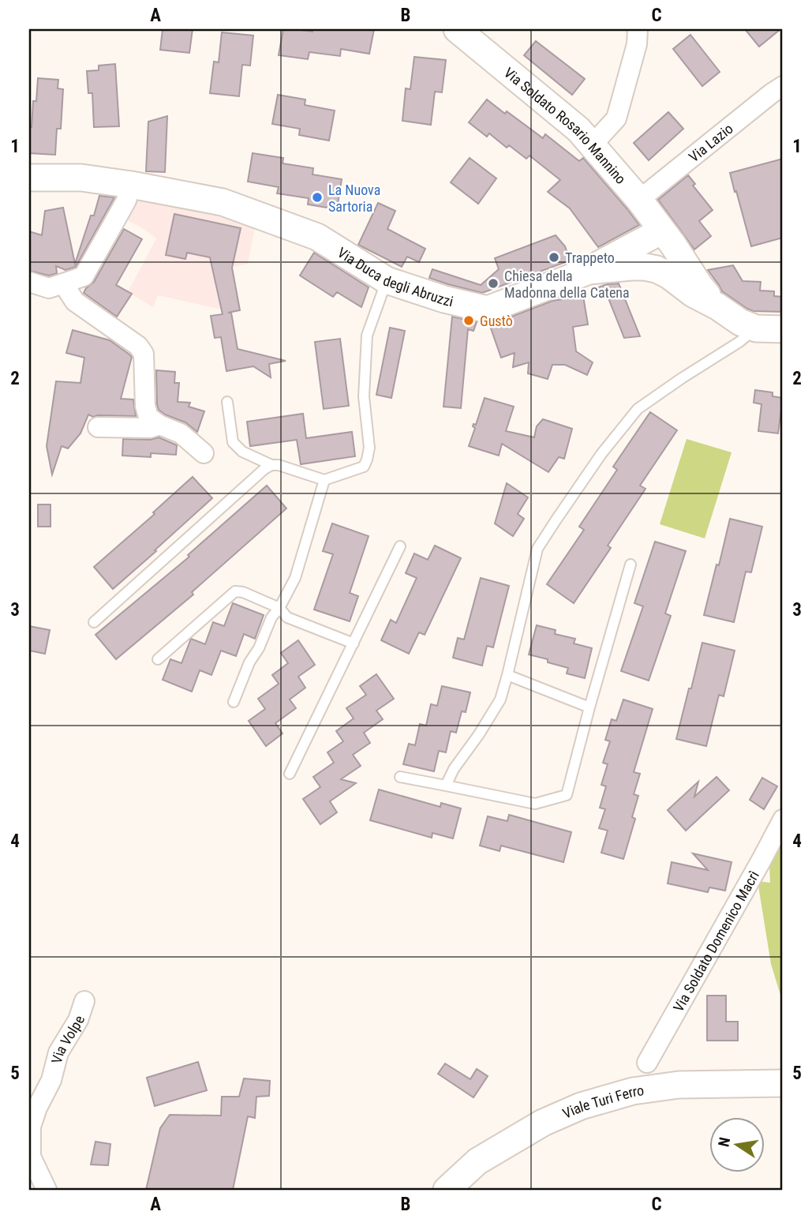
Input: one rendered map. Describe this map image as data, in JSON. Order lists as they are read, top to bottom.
{
  "streets": {
    "main road": ["Via Soldato Rosario Mannino", "Via Duca degli Abruzzi", "Viale Turi Ferro"],
    "street": ["Via Lazio", "Via Soldato Domenico Macrì", "Via Volpe"]
  },
  "crossings": [
    ["Via Soldato Rosario Mannino", "Via Lazio"],
    ["Via Soldato Rosario Mannino", "Via Duca degli Abruzzi"],
    ["Via Soldato Domenico Macrì", "Viale Turi Ferro"]
  ],
  "places": [
    "La Nuova Sartoria",
    "Trappeto",
    "Chiesa della Madonna della Catena",
    "Gustò"
  ],
  "north": "left",
  "grid": {
    "columns": ["A", "B", "C"],
    "rows": [
      "1",
      "2",
      "3",
      "4",
      "5"
    ]
  }
}
